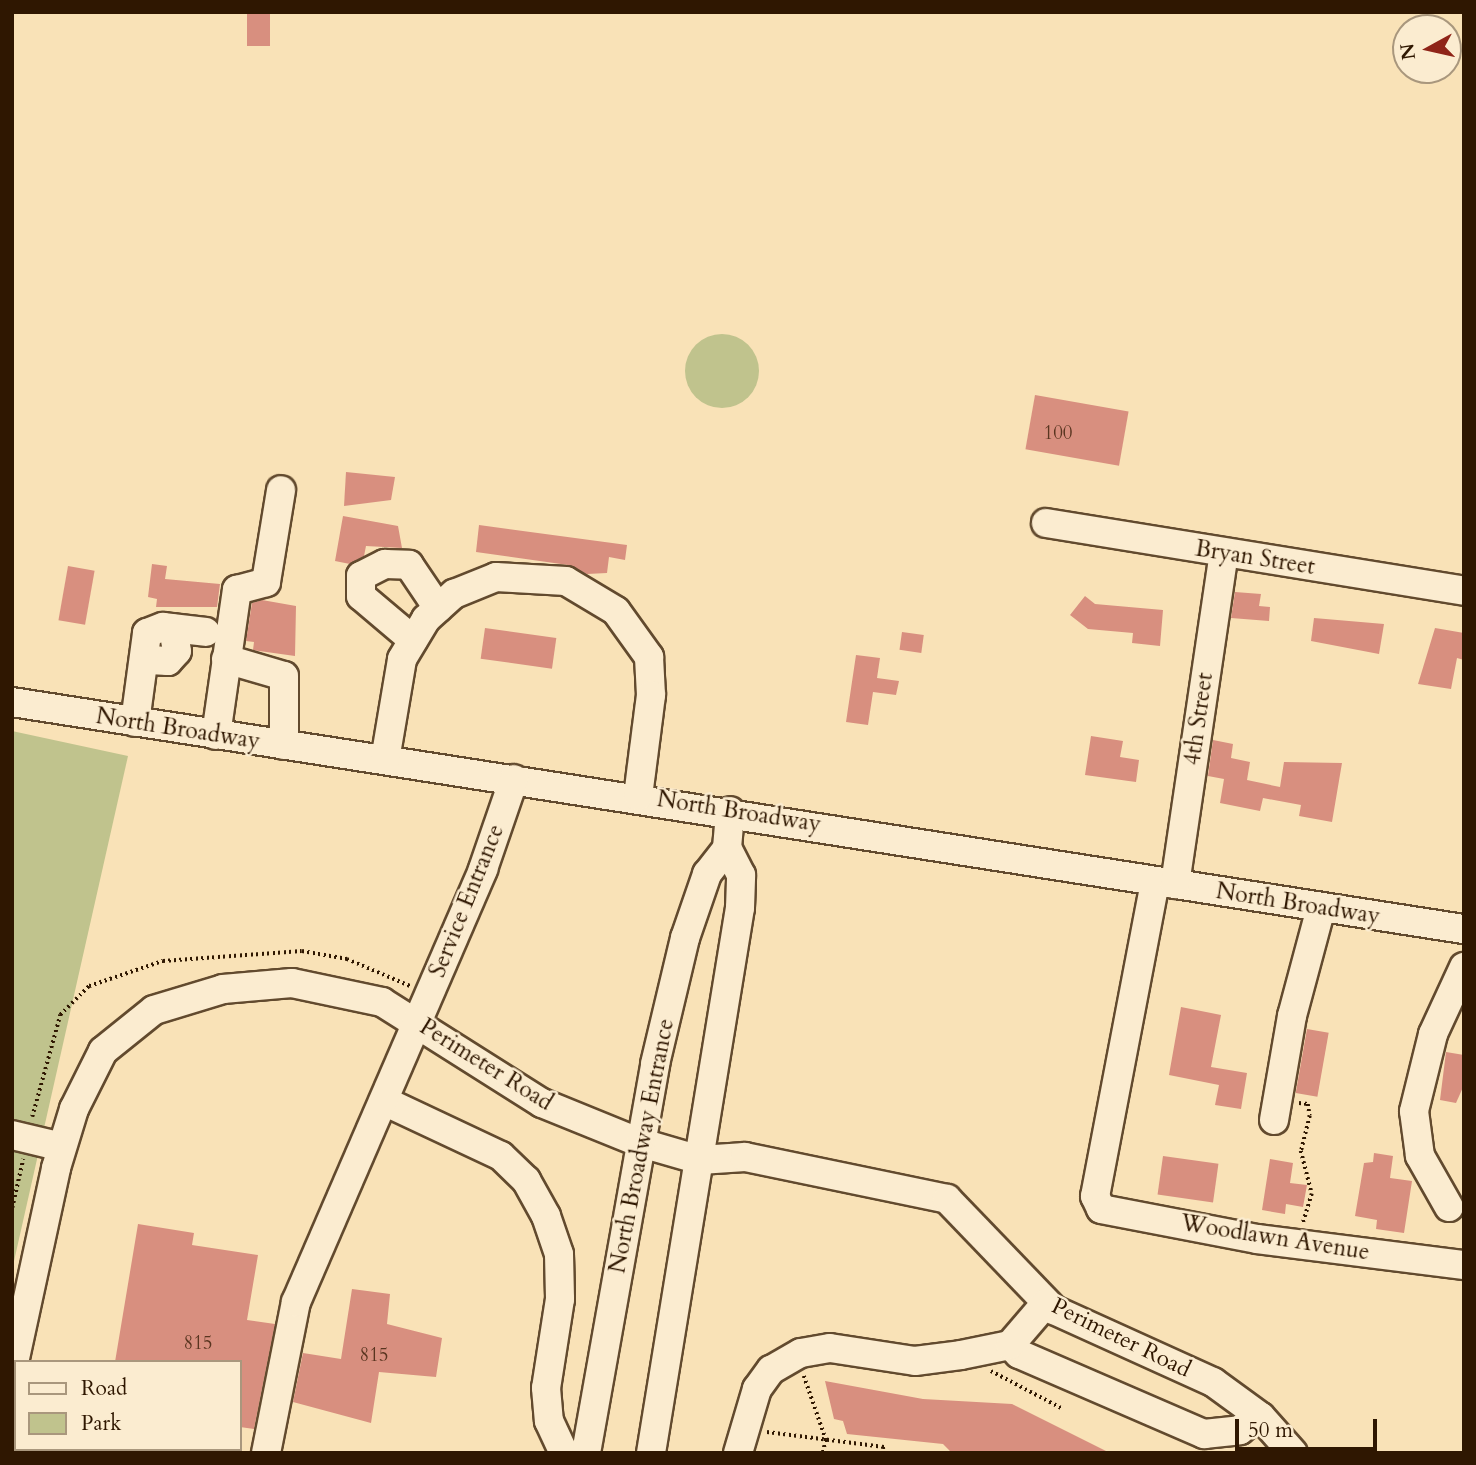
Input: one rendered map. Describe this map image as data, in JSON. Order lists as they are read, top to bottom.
{
  "streets": {
    "street": [
      "Bryan Street",
      "4th Street",
      "North Broadway",
      "Service Entrance",
      "Perimeter Road",
      "North Broadway Entrance",
      "Woodlawn Avenue"
    ]
  },
  "crossings": [
    ["Bryan Street", "4th Street"],
    ["4th Street", "North Broadway"],
    ["4th Street", "Woodlawn Avenue"],
    ["North Broadway", "Service Entrance"],
    ["Service Entrance", "Perimeter Road"],
    ["Perimeter Road", "North Broadway Entrance"]
  ],
  "house_numbers": ["100", "815", "815"],
  "legend": ["Road", "Park"],
  "scale_bar": "50 m",
  "north": "left"
}
